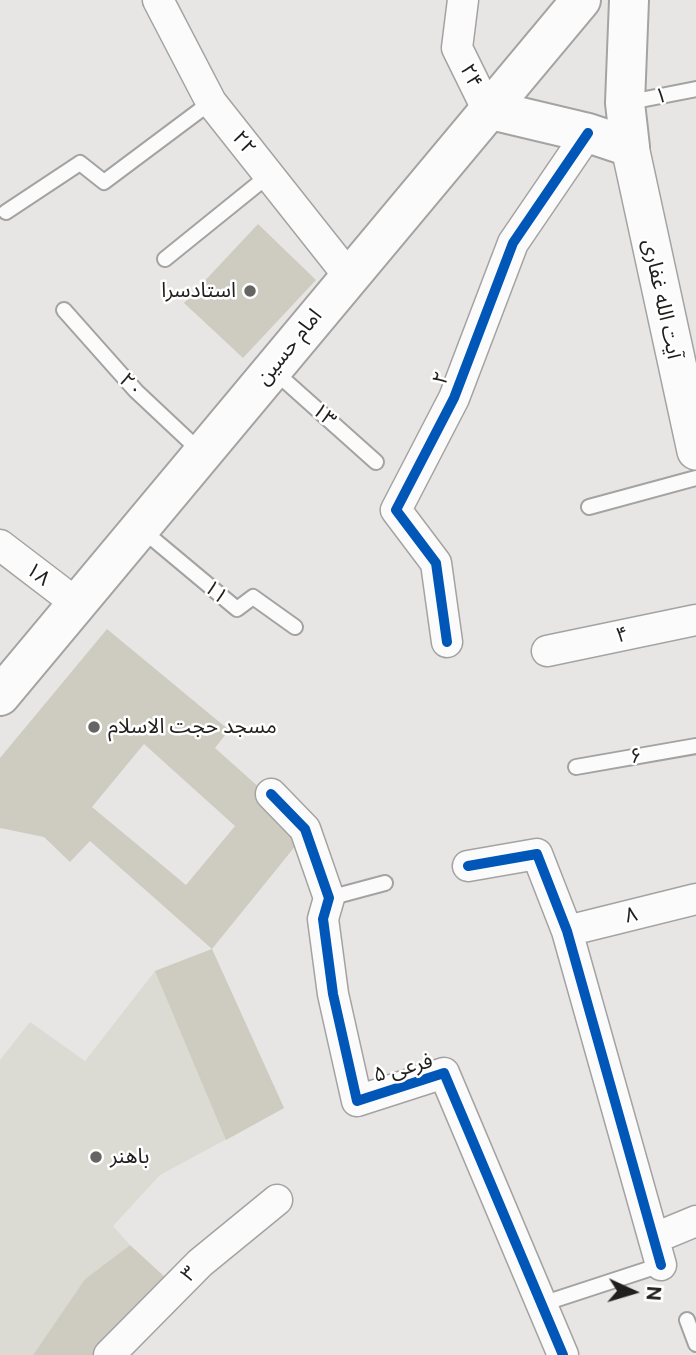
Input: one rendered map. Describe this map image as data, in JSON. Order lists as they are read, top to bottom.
{
  "streets": {
    "main road": ["امام حسین"],
    "street": [
      "۲۴",
      "۲۲",
      "آیت الله غفاری",
      "۲",
      "۱۸",
      "۴",
      "۸",
      "فرعی ۵",
      "۳"
    ],
    "lane": [
      "۱",
      "۲۰",
      "۱۳",
      "۱۱",
      "۶"
    ]
  },
  "crossings": [
    ["۲۴", "امام حسین"],
    ["۲۲", "امام حسین"],
    ["امام حسین", "۲۰"],
    ["امام حسین", "۱۳"],
    ["امام حسین", "۱۸"],
    ["امام حسین", "۱۱"]
  ],
  "places": ["استادسرا", "مسجد حجت الاسلام", "باهنر"],
  "north": "right"
}
